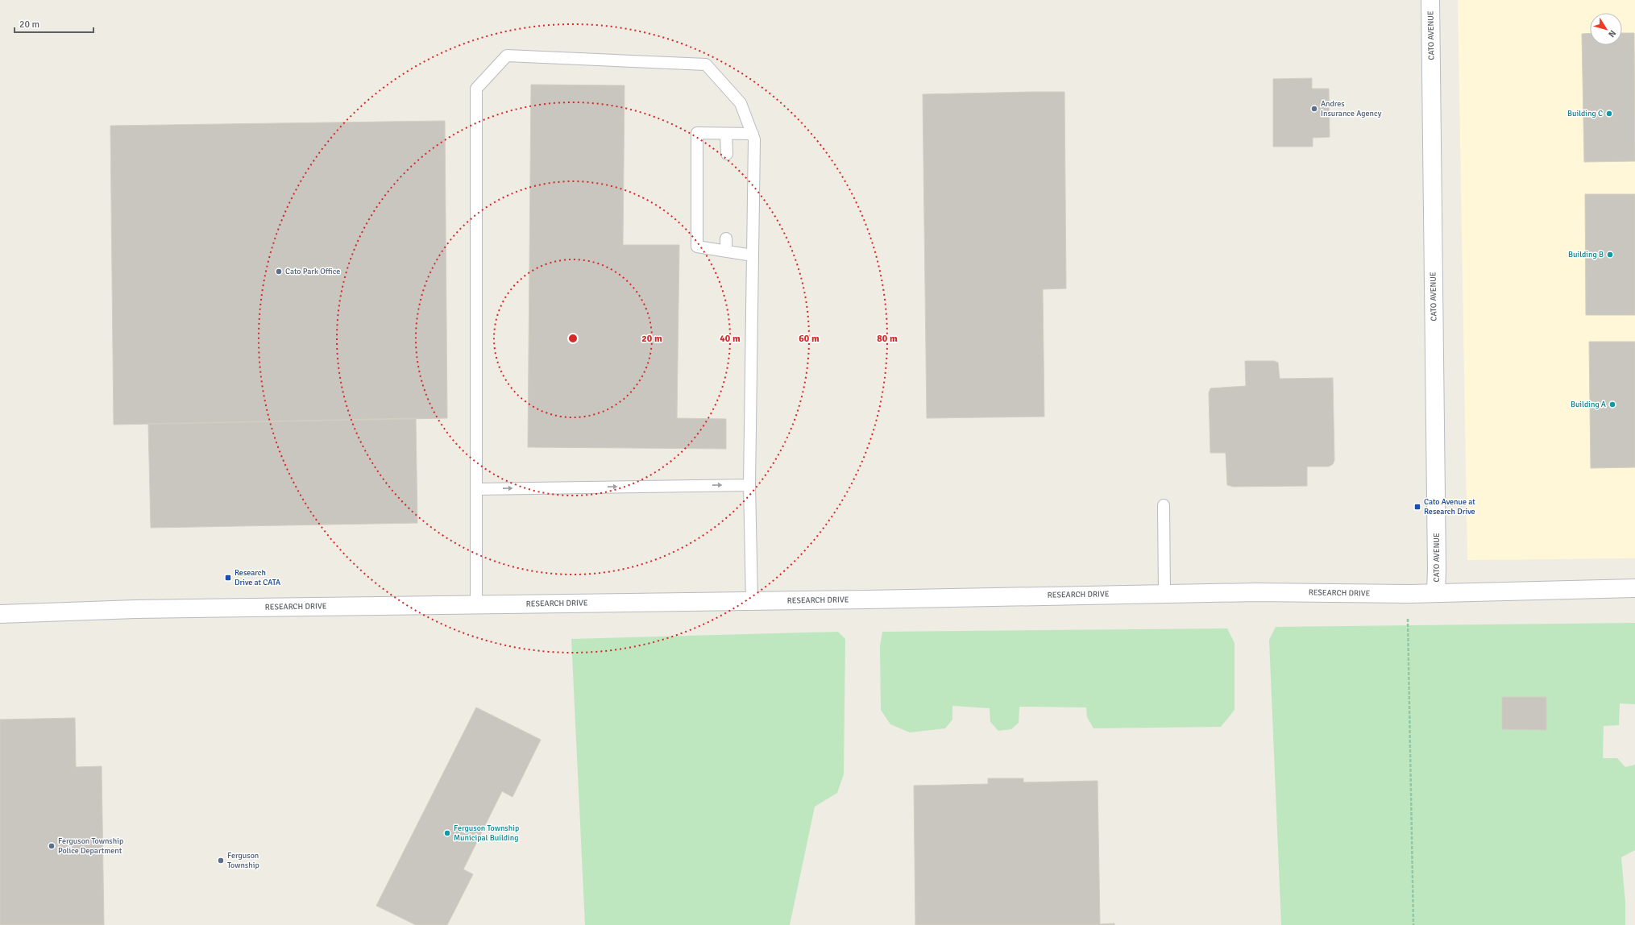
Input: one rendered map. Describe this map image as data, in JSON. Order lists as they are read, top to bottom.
{
  "streets": {
    "street": ["CATO AVENUE", "RESEARCH DRIVE"]
  },
  "crossings": [
    ["CATO AVENUE", "RESEARCH DRIVE"]
  ],
  "places": {
    "other": [
      "Andres Insurance Agency",
      "Building C",
      "Building B",
      "Cato Park Office",
      "Building A",
      "Ferguson Township Municipal Building",
      "Ferguson Township Police Department",
      "Ferguson Township"
    ],
    "transit": ["Cato Avenue at Research Drive", "Research Drive at CATA"]
  },
  "scale_bar": "20 m",
  "north": "bottom right",
  "rings": [
    "20 m",
    "40 m",
    "60 m",
    "80 m"
  ]
}
